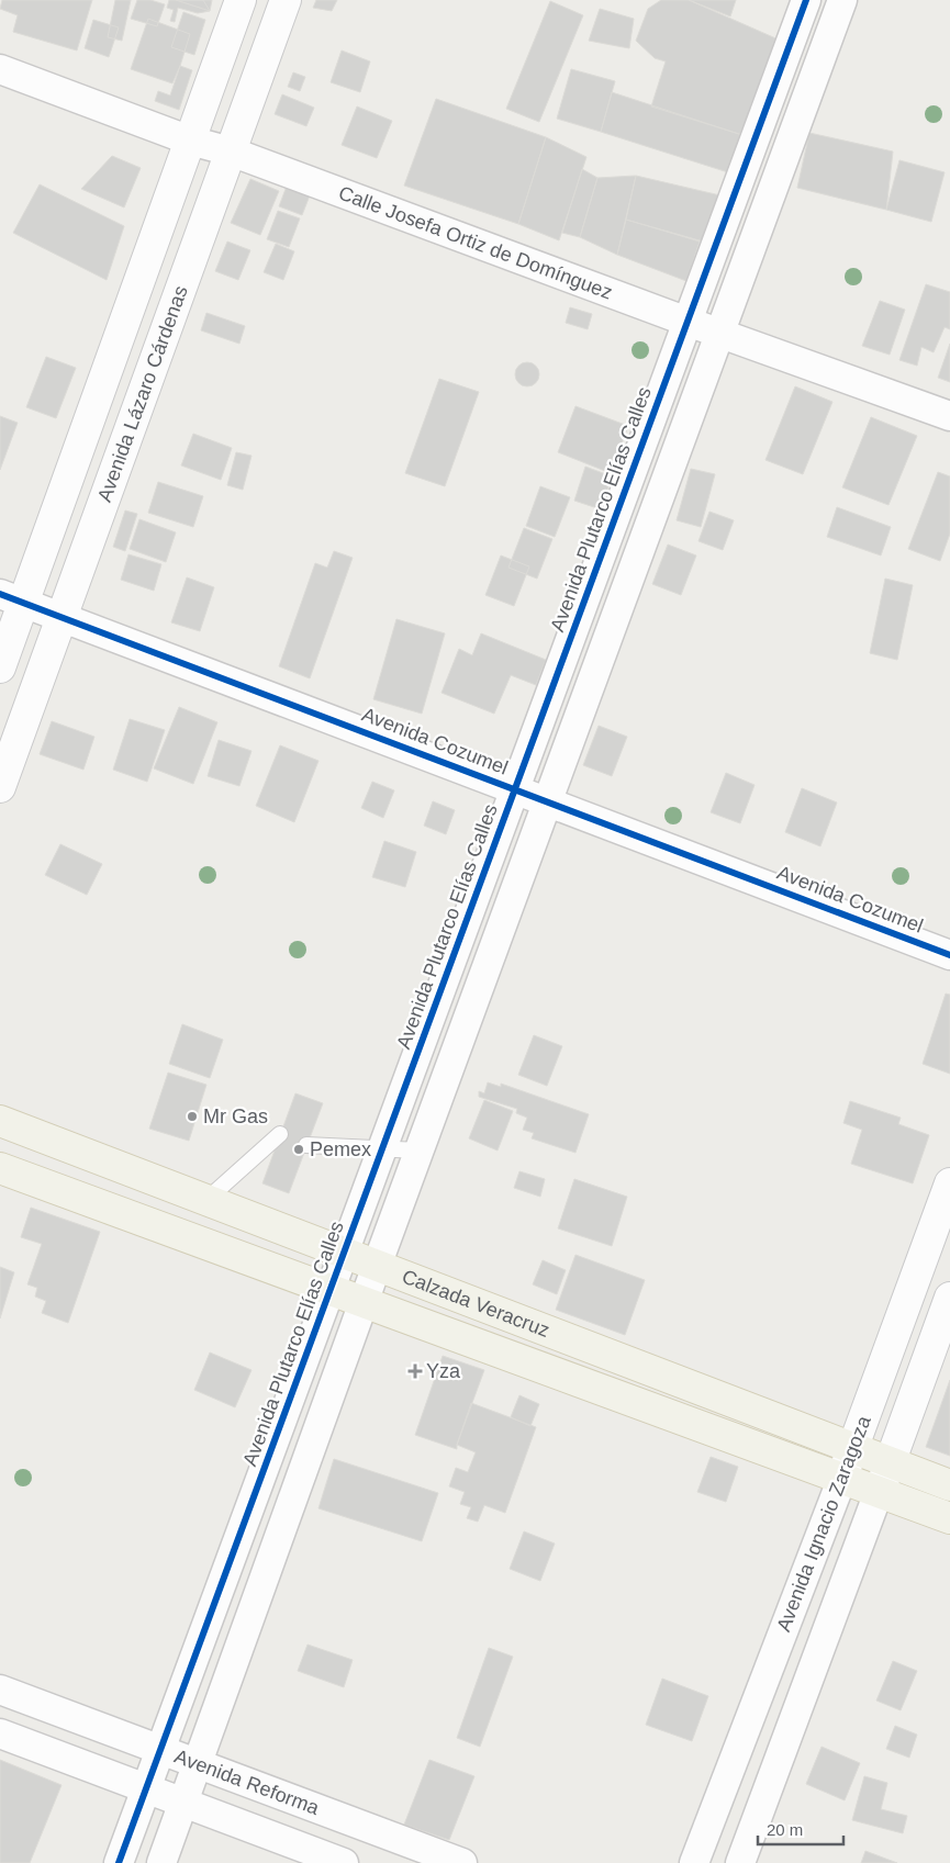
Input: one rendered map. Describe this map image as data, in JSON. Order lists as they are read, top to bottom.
{
  "streets": {
    "main road": ["Avenida Lázaro Cárdenas", "Calzada Veracruz", "Avenida Ignacio Zaragoza"],
    "street": [
      "Calle Josefa Ortiz de Domínguez",
      "Avenida Plutarco Elías Calles",
      "Avenida Cozumel",
      "Avenida Reforma"
    ]
  },
  "crossings": [
    ["Calle Josefa Ortiz de Domínguez", "Avenida Lázaro Cárdenas"],
    ["Calle Josefa Ortiz de Domínguez", "Avenida Plutarco Elías Calles"],
    ["Avenida Lázaro Cárdenas", "Avenida Cozumel"],
    ["Avenida Plutarco Elías Calles", "Avenida Cozumel"],
    ["Avenida Plutarco Elías Calles", "Calzada Veracruz"],
    ["Avenida Plutarco Elías Calles", "Avenida Reforma"],
    ["Calzada Veracruz", "Avenida Ignacio Zaragoza"]
  ],
  "places": {
    "other": ["Mr Gas", "Pemex"],
    "health": ["Yza"]
  },
  "scale_bar": "20 m"
}
